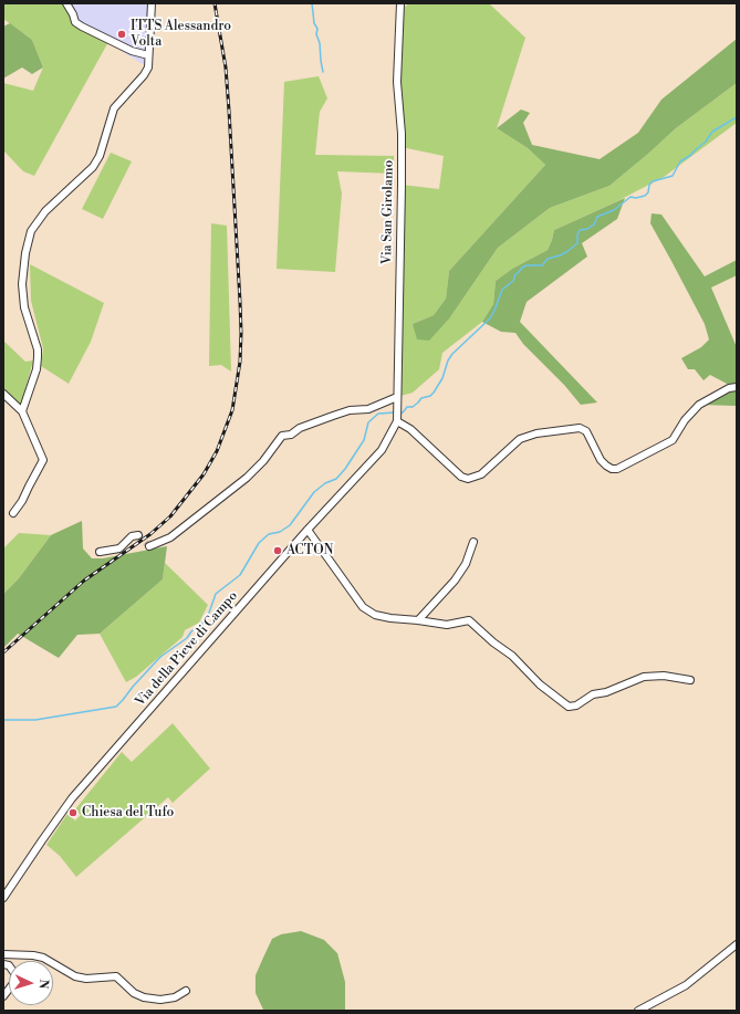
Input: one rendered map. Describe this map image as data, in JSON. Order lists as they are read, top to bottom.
{
  "streets": {
    "street": ["Via San Girolamo", "Via della Pieve di Campo"]
  },
  "crossings": [
    ["Via San Girolamo", "Via della Pieve di Campo"]
  ],
  "places": ["ITTS Alessandro Volta", "ACTON", "Chiesa del Tufo"],
  "north": "right"
}
